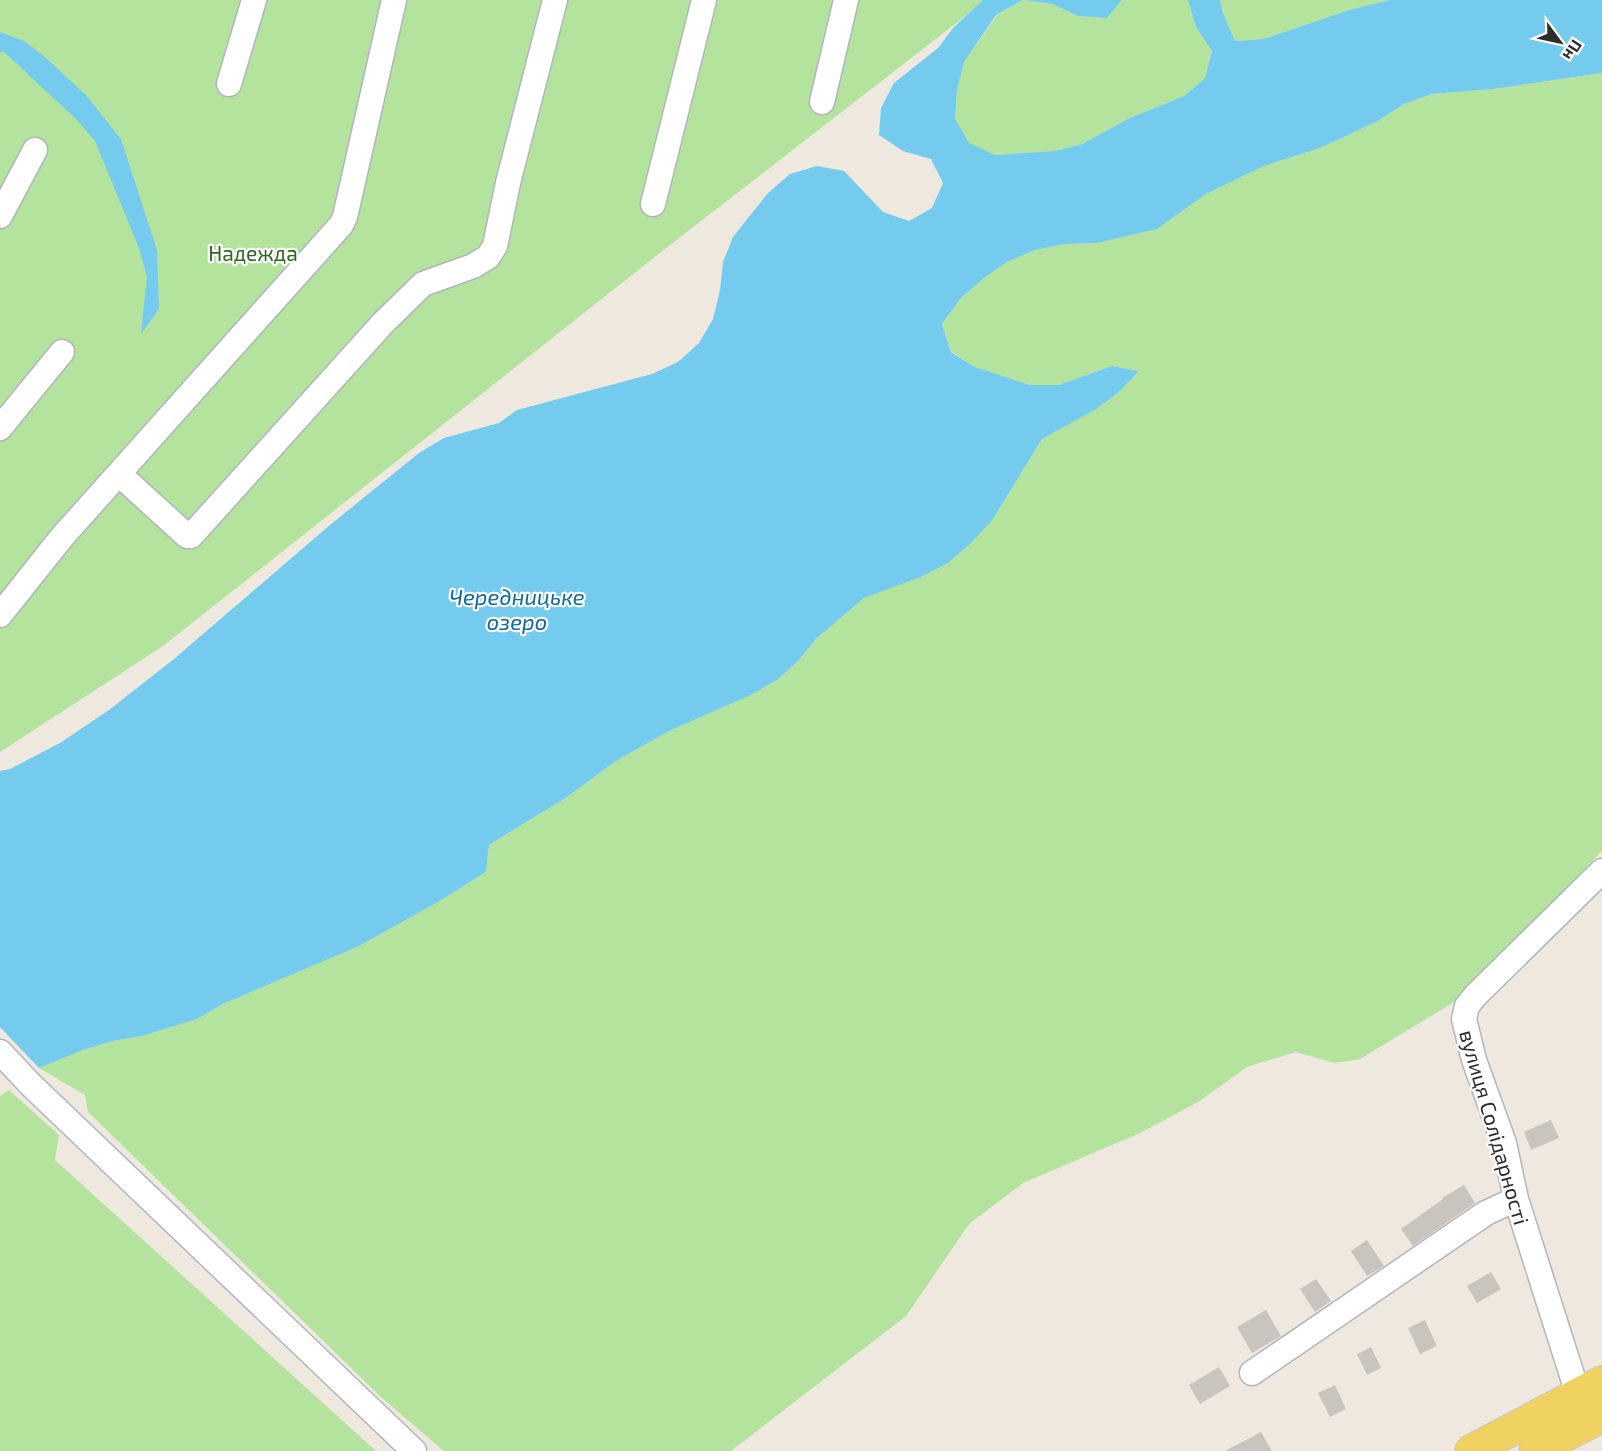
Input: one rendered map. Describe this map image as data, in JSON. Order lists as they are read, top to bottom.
{
  "streets": {
    "street": ["вулиця Солідарності"]
  },
  "water": ["Чередницьке озеро"],
  "parks": ["Надежда"],
  "north": "bottom right"
}
